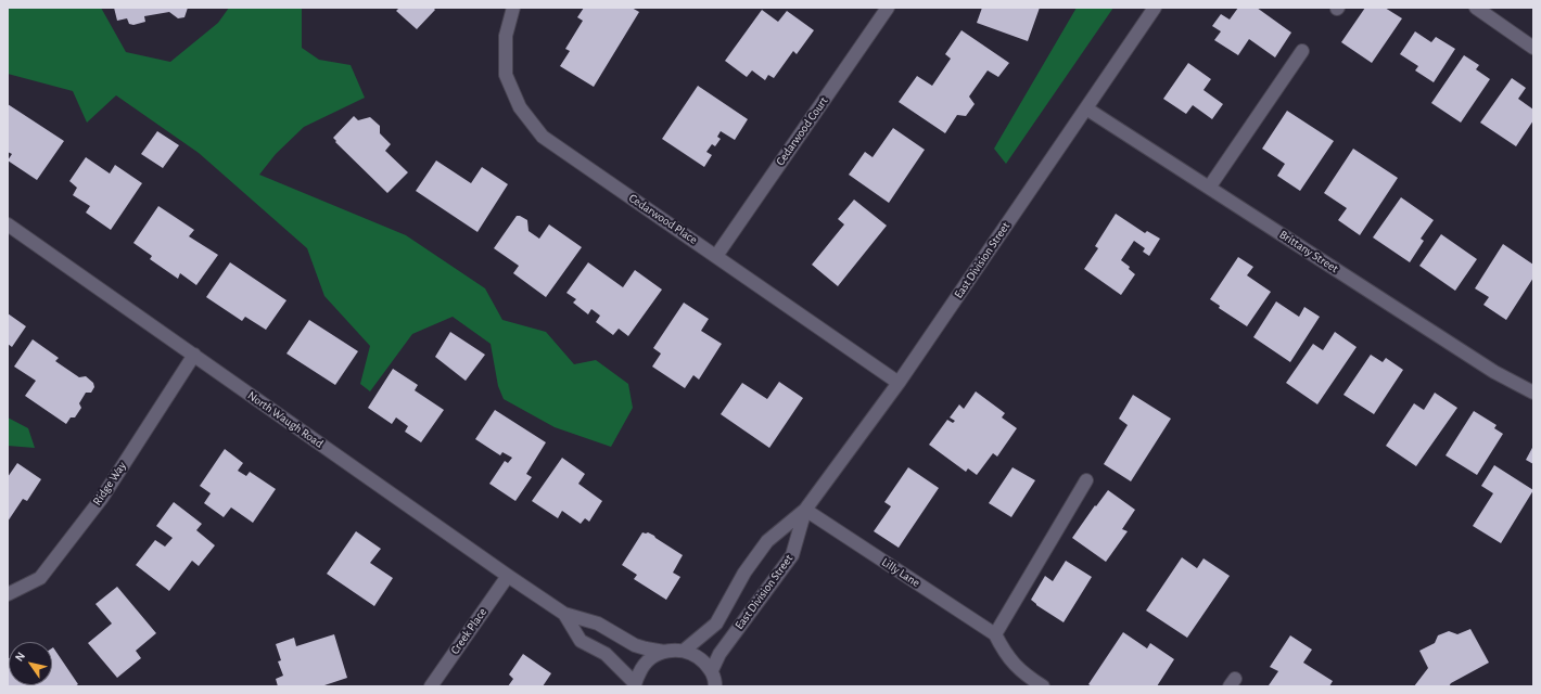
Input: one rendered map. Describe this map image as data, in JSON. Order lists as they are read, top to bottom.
{
  "streets": {
    "street": [
      "Cedarwood Court",
      "Cedarwood Place",
      "Brittany Street",
      "East Division Street",
      "North Waugh Road",
      "Ridge Way",
      "Lilly Lane",
      "Creek Place"
    ]
  },
  "crossings": [
    ["Cedarwood Court", "Cedarwood Place"],
    ["Cedarwood Place", "East Division Street"],
    ["Brittany Street", "East Division Street"],
    ["East Division Street", "North Waugh Road"],
    ["East Division Street", "Lilly Lane"],
    ["North Waugh Road", "Ridge Way"],
    ["North Waugh Road", "Creek Place"]
  ],
  "north": "top left"
}
